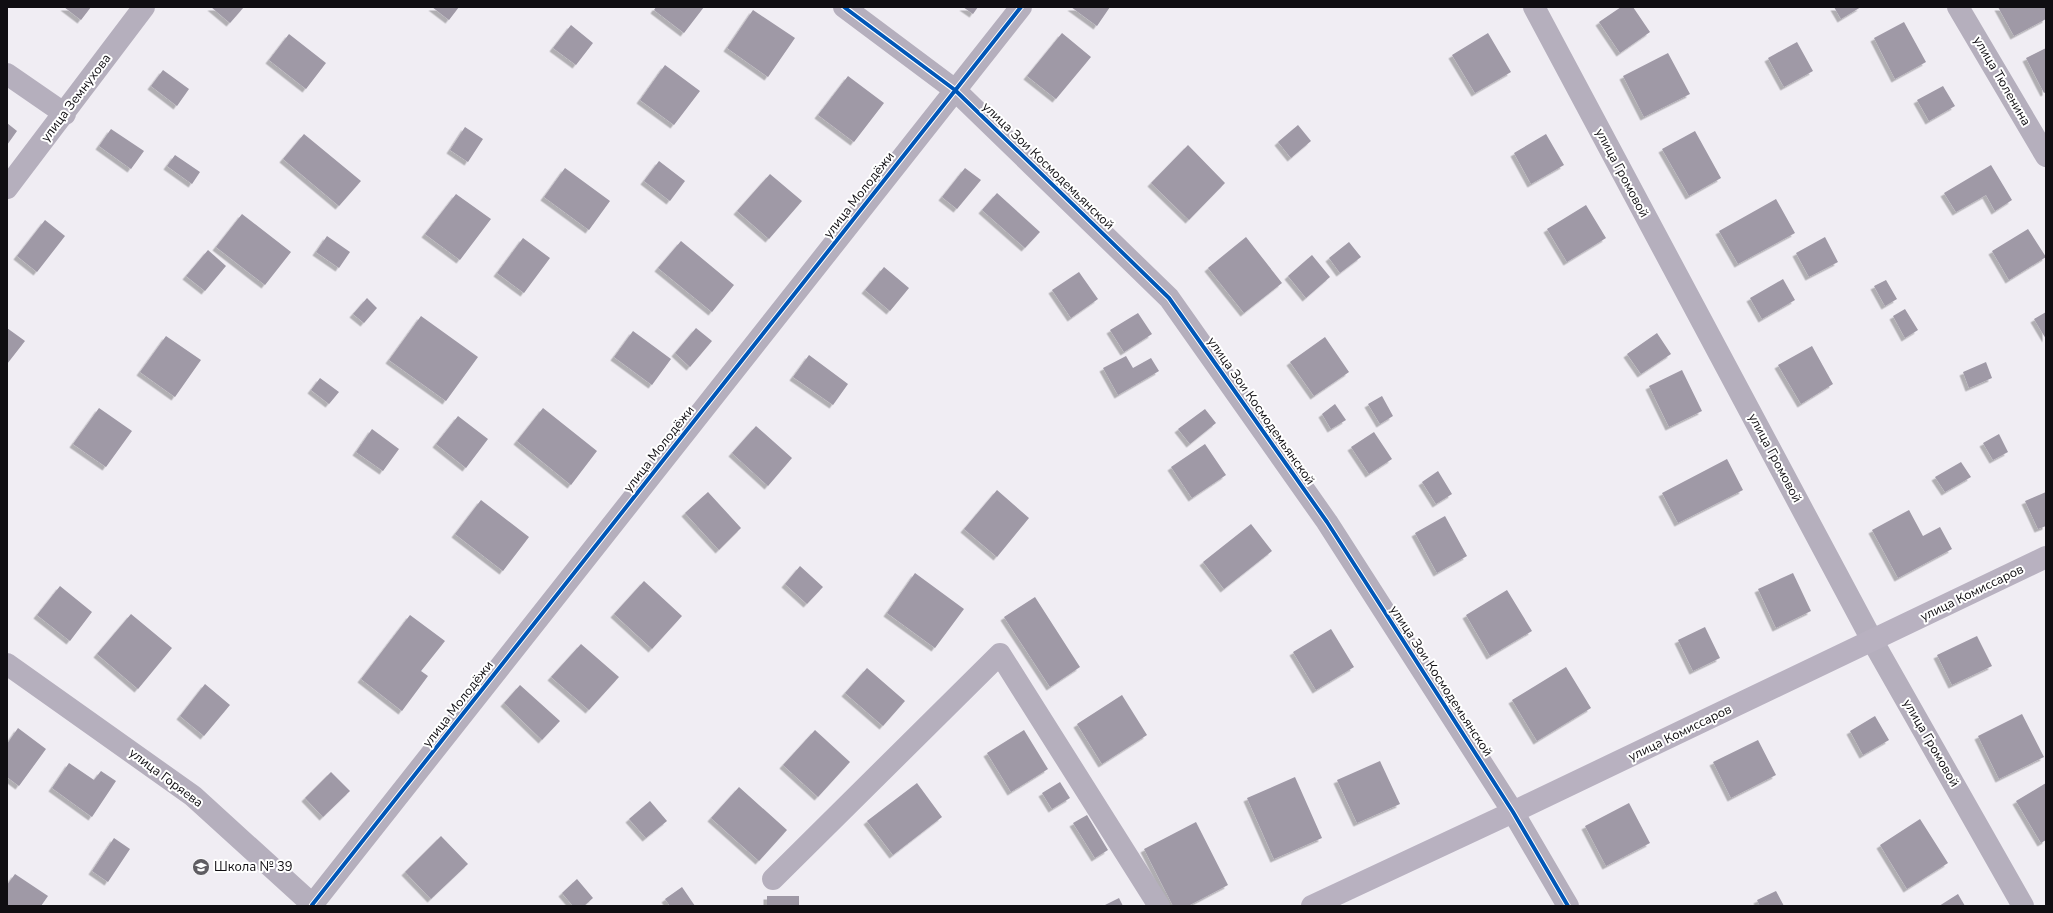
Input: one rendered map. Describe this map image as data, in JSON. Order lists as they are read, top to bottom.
{
  "streets": {
    "main road": ["улица Комиссаров"],
    "street": [
      "улица Тюленина",
      "улица Земнухова",
      "улица Зои Космодемьянской",
      "улица Громовой",
      "улица Молодёжи",
      "улица Горяева"
    ]
  },
  "crossings": [
    ["улица Зои Космодемьянской", "улица Молодёжи"],
    ["улица Зои Космодемьянской", "улица Комиссаров"],
    ["улица Громовой", "улица Комиссаров"],
    ["улица Молодёжи", "улица Горяева"]
  ],
  "places": {
    "school or university": ["Школа № 39"]
  }
}
